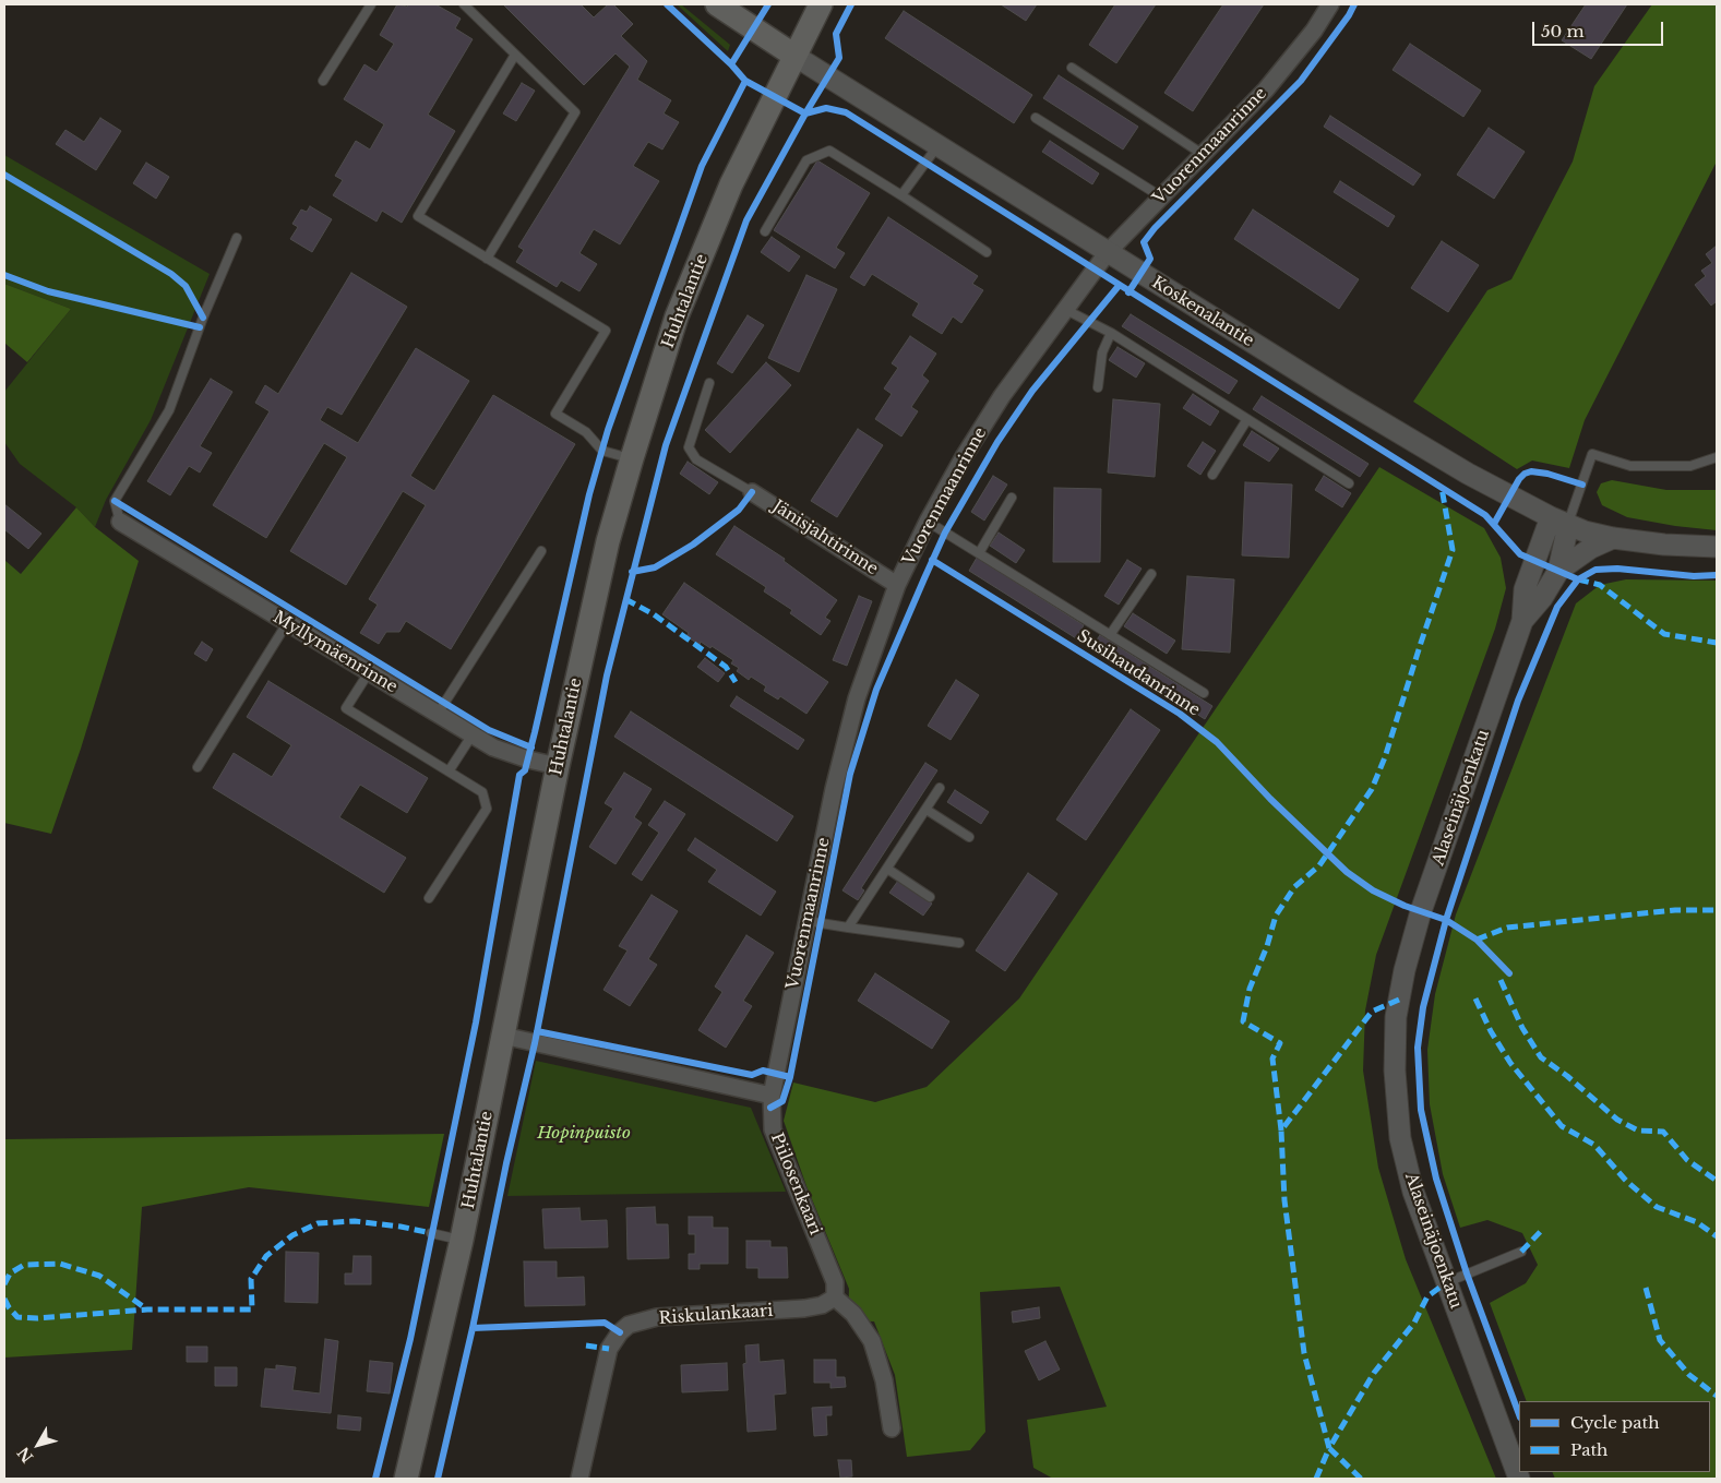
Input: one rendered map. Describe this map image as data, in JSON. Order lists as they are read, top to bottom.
{
  "streets": {
    "main road": ["Huhtalantie", "Koskenalantie"],
    "street": [
      "Vuorenmaanrinne",
      "Jänisjahtirinne",
      "Myllymäenrinne",
      "Alaseinäjoenkatu",
      "Piilosenkaari",
      "Riskulankaari"
    ],
    "cycle path": ["Susihaudanrinne"]
  },
  "crossings": [
    ["Vuorenmaanrinne", "Koskenalantie"],
    ["Vuorenmaanrinne", "Jänisjahtirinne"],
    ["Vuorenmaanrinne", "Piilosenkaari"],
    ["Huhtalantie", "Koskenalantie"],
    ["Huhtalantie", "Myllymäenrinne"],
    ["Koskenalantie", "Alaseinäjoenkatu"],
    ["Piilosenkaari", "Riskulankaari"]
  ],
  "parks": ["Hopinpuisto"],
  "legend": ["Cycle path", "Path"],
  "scale_bar": "50 m",
  "north": "bottom left"
}
